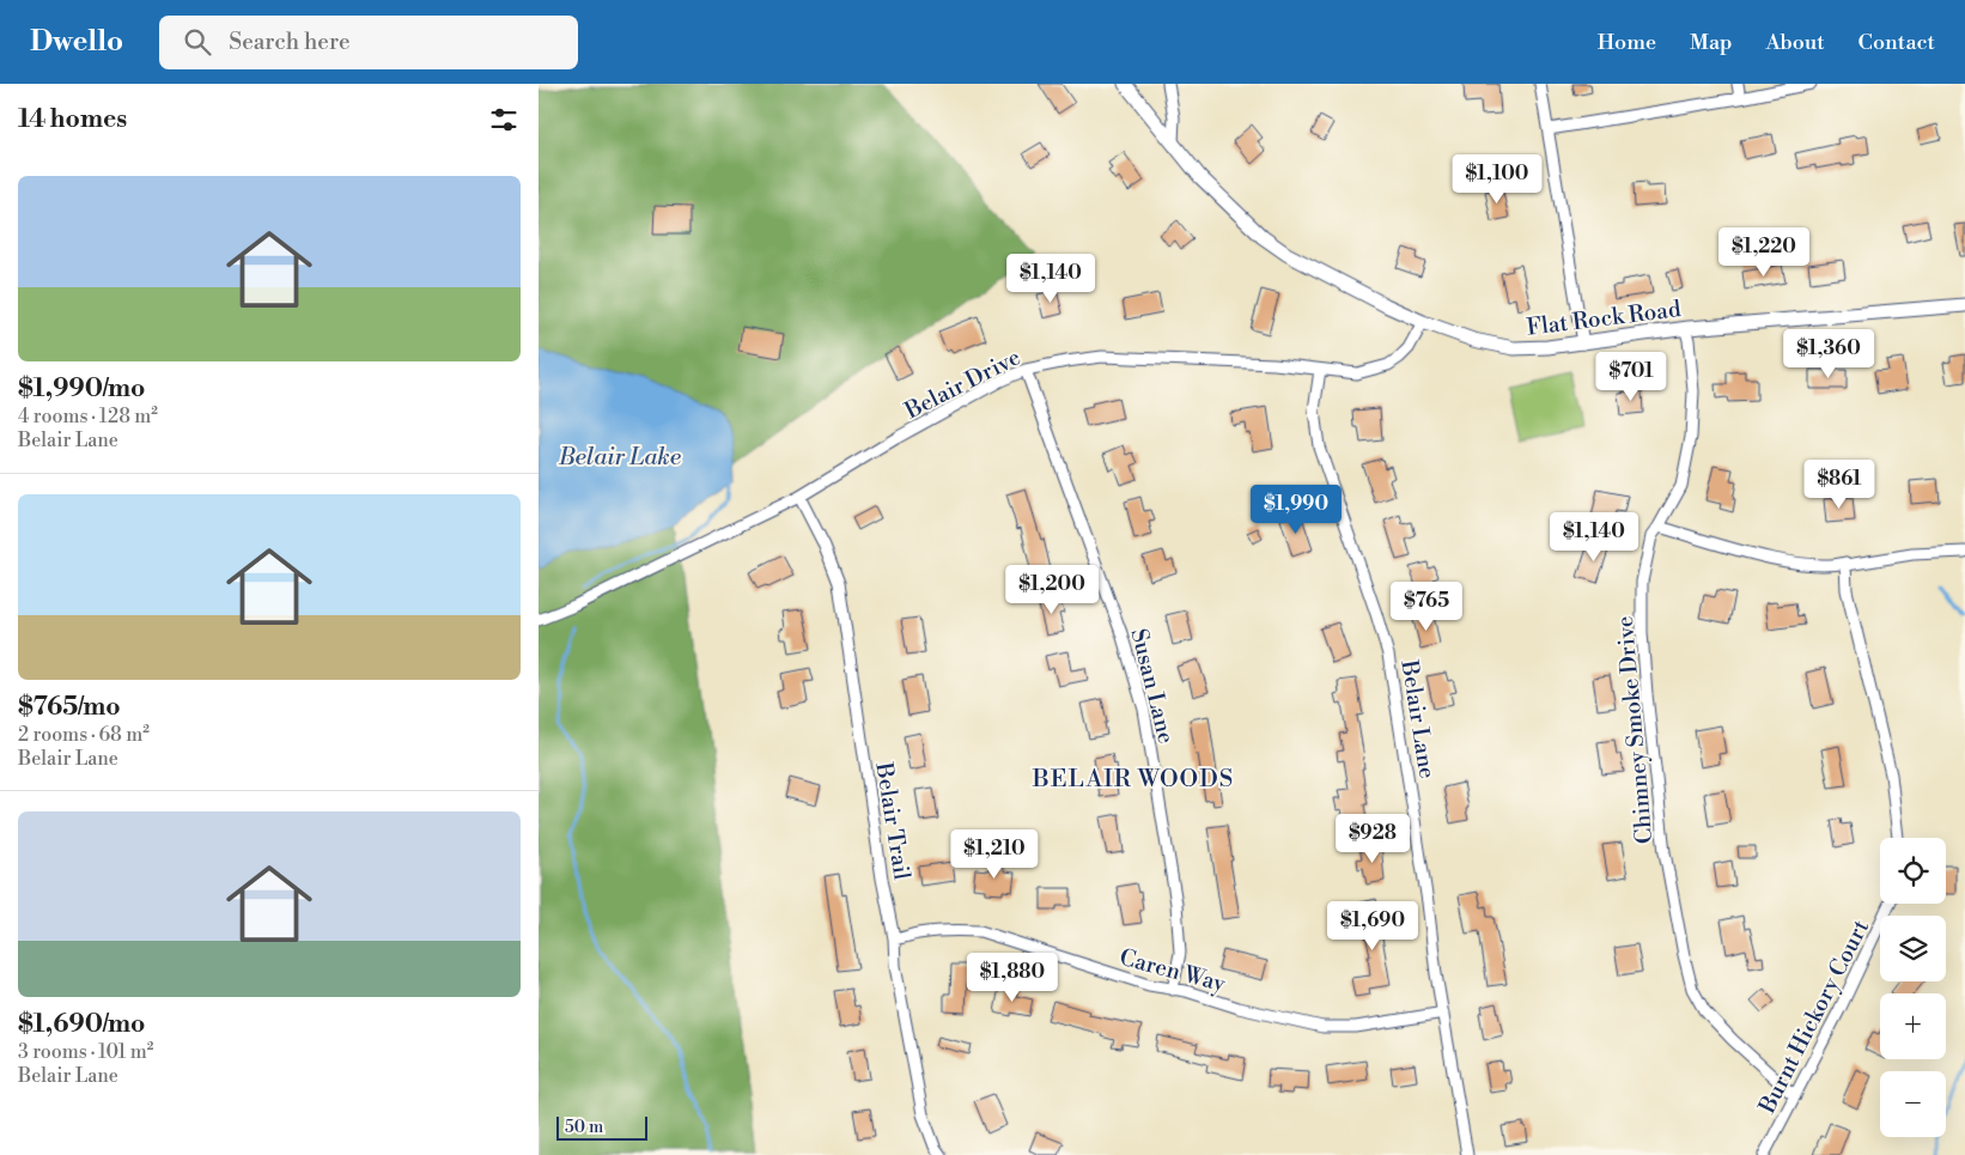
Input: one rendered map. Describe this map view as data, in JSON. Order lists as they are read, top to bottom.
{
  "streets": {
    "street": [
      "Flat Rock Road",
      "Belair Drive",
      "Susan Lane",
      "Belair Lane",
      "Chimney Smoke Drive",
      "Belair Trail",
      "Caren Way",
      "Burnt Hickory Court"
    ]
  },
  "crossings": [
    ["Flat Rock Road", "Belair Drive"],
    ["Flat Rock Road", "Chimney Smoke Drive"],
    ["Belair Drive", "Susan Lane"],
    ["Belair Drive", "Belair Lane"],
    ["Belair Drive", "Belair Trail"],
    ["Susan Lane", "Caren Way"],
    ["Belair Lane", "Caren Way"],
    ["Chimney Smoke Drive", "Burnt Hickory Court"],
    ["Belair Trail", "Caren Way"]
  ],
  "districts": ["BELAIR WOODS"],
  "water": ["Belair Lake"],
  "scale_bar": "50 m",
  "page": {
    "header": "Dwello",
    "search": "Search here",
    "nav": [
      "Home",
      "Map",
      "About",
      "Contact"
    ],
    "heading": "14 homes",
    "price": [
      "$1,100",
      "$1,220",
      "$1,140",
      "$1,360",
      "$701",
      "$861",
      "$1,990",
      "$1,140",
      "$1,200",
      "$765",
      "$928",
      "$1,210",
      "$1,690",
      "$1,880"
    ],
    "list": [
      {
        "name": "$1,990/mo",
        "note": "4 rooms · 128 m² · Belair Lane"
      },
      {
        "name": "$765/mo",
        "note": "2 rooms · 68 m² · Belair Lane"
      },
      {
        "name": "$1,690/mo",
        "note": "3 rooms · 101 m² · Belair Lane"
      }
    ],
    "map_buttons": ["+", "−"],
    "scale": "50 m"
  }
}
